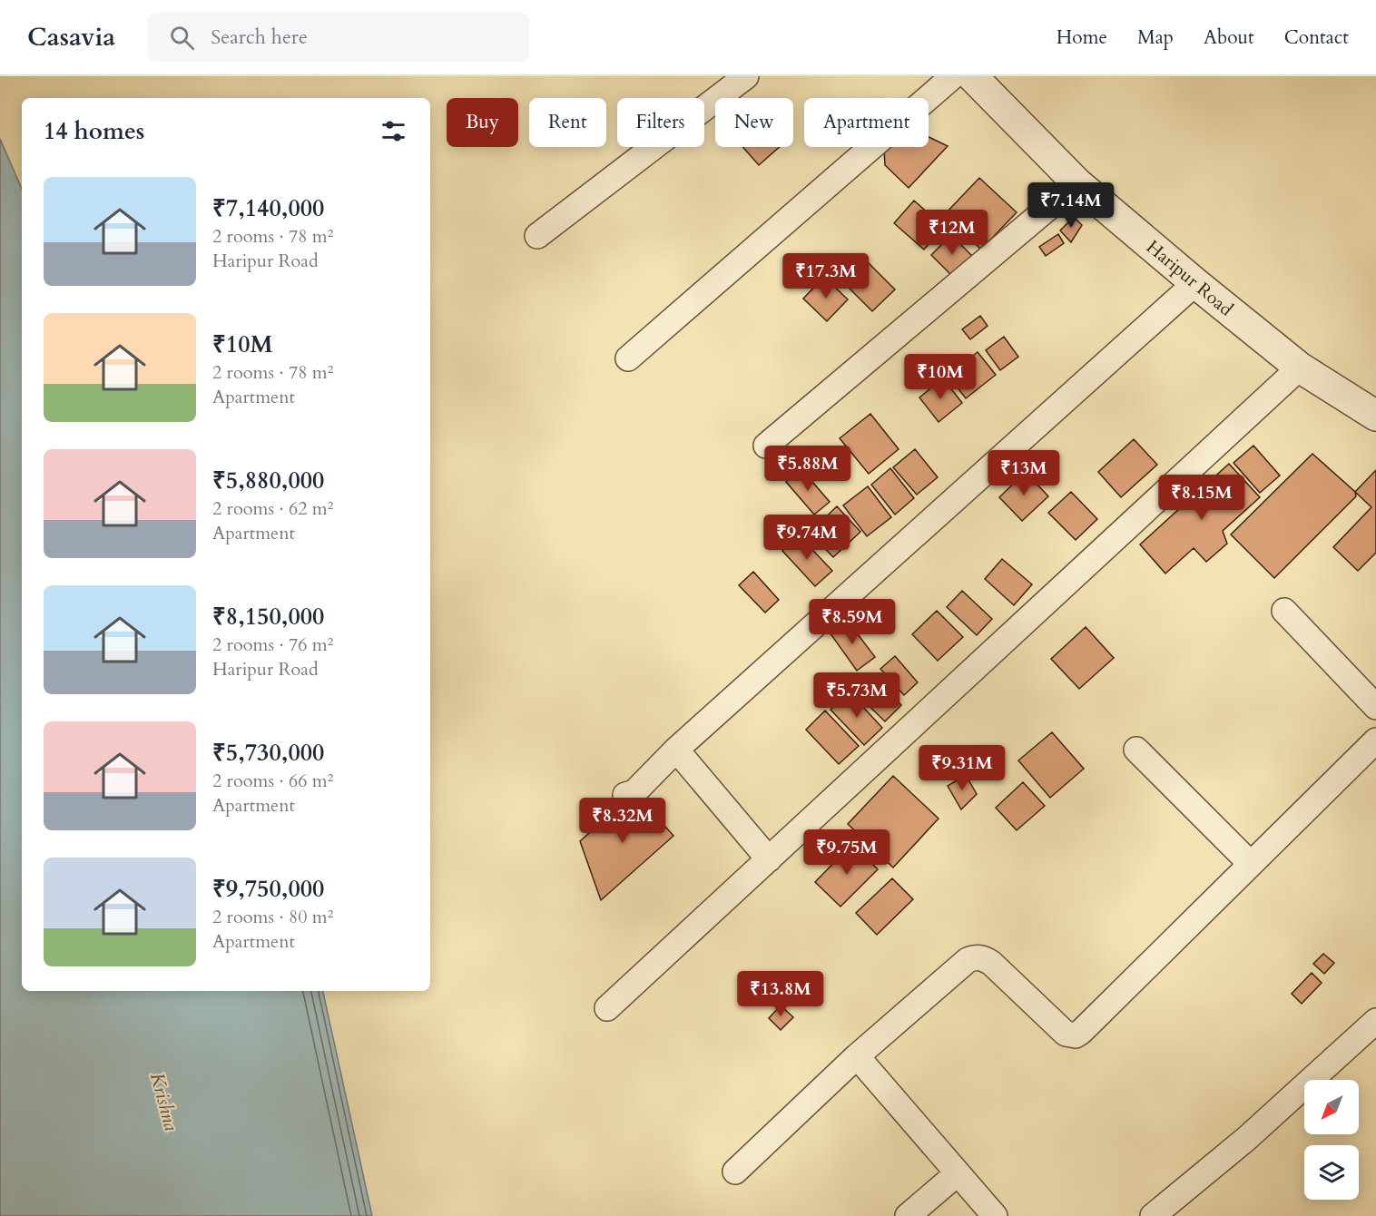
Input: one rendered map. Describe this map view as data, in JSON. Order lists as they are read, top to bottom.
{
  "streets": {
    "street": ["Haripur Road"]
  },
  "water": ["Krishna"],
  "north": "bottom left",
  "page": {
    "header": "Casavia",
    "search": "Search here",
    "nav": [
      "Home",
      "Map",
      "About",
      "Contact"
    ],
    "chip": [
      "Buy",
      "Rent",
      "Filters",
      "New",
      "Apartment"
    ],
    "heading": "14 homes",
    "list": [
      {
        "name": "₹7,140,000",
        "note": "2 rooms · 78 m² · Haripur Road"
      },
      {
        "name": "₹10M",
        "note": "2 rooms · 78 m² · Apartment"
      },
      {
        "name": "₹5,880,000",
        "note": "2 rooms · 62 m² · Apartment"
      },
      {
        "name": "₹8,150,000",
        "note": "2 rooms · 76 m² · Haripur Road"
      },
      {
        "name": "₹5,730,000",
        "note": "2 rooms · 66 m² · Apartment"
      },
      {
        "name": "₹9,750,000",
        "note": "2 rooms · 80 m² · Apartment"
      }
    ],
    "price": [
      "₹7.14M",
      "₹12M",
      "₹17.3M",
      "₹10M",
      "₹5.88M",
      "₹13M",
      "₹8.15M",
      "₹9.74M",
      "₹8.59M",
      "₹5.73M",
      "₹9.31M",
      "₹8.32M",
      "₹9.75M",
      "₹13.8M"
    ]
  }
}
